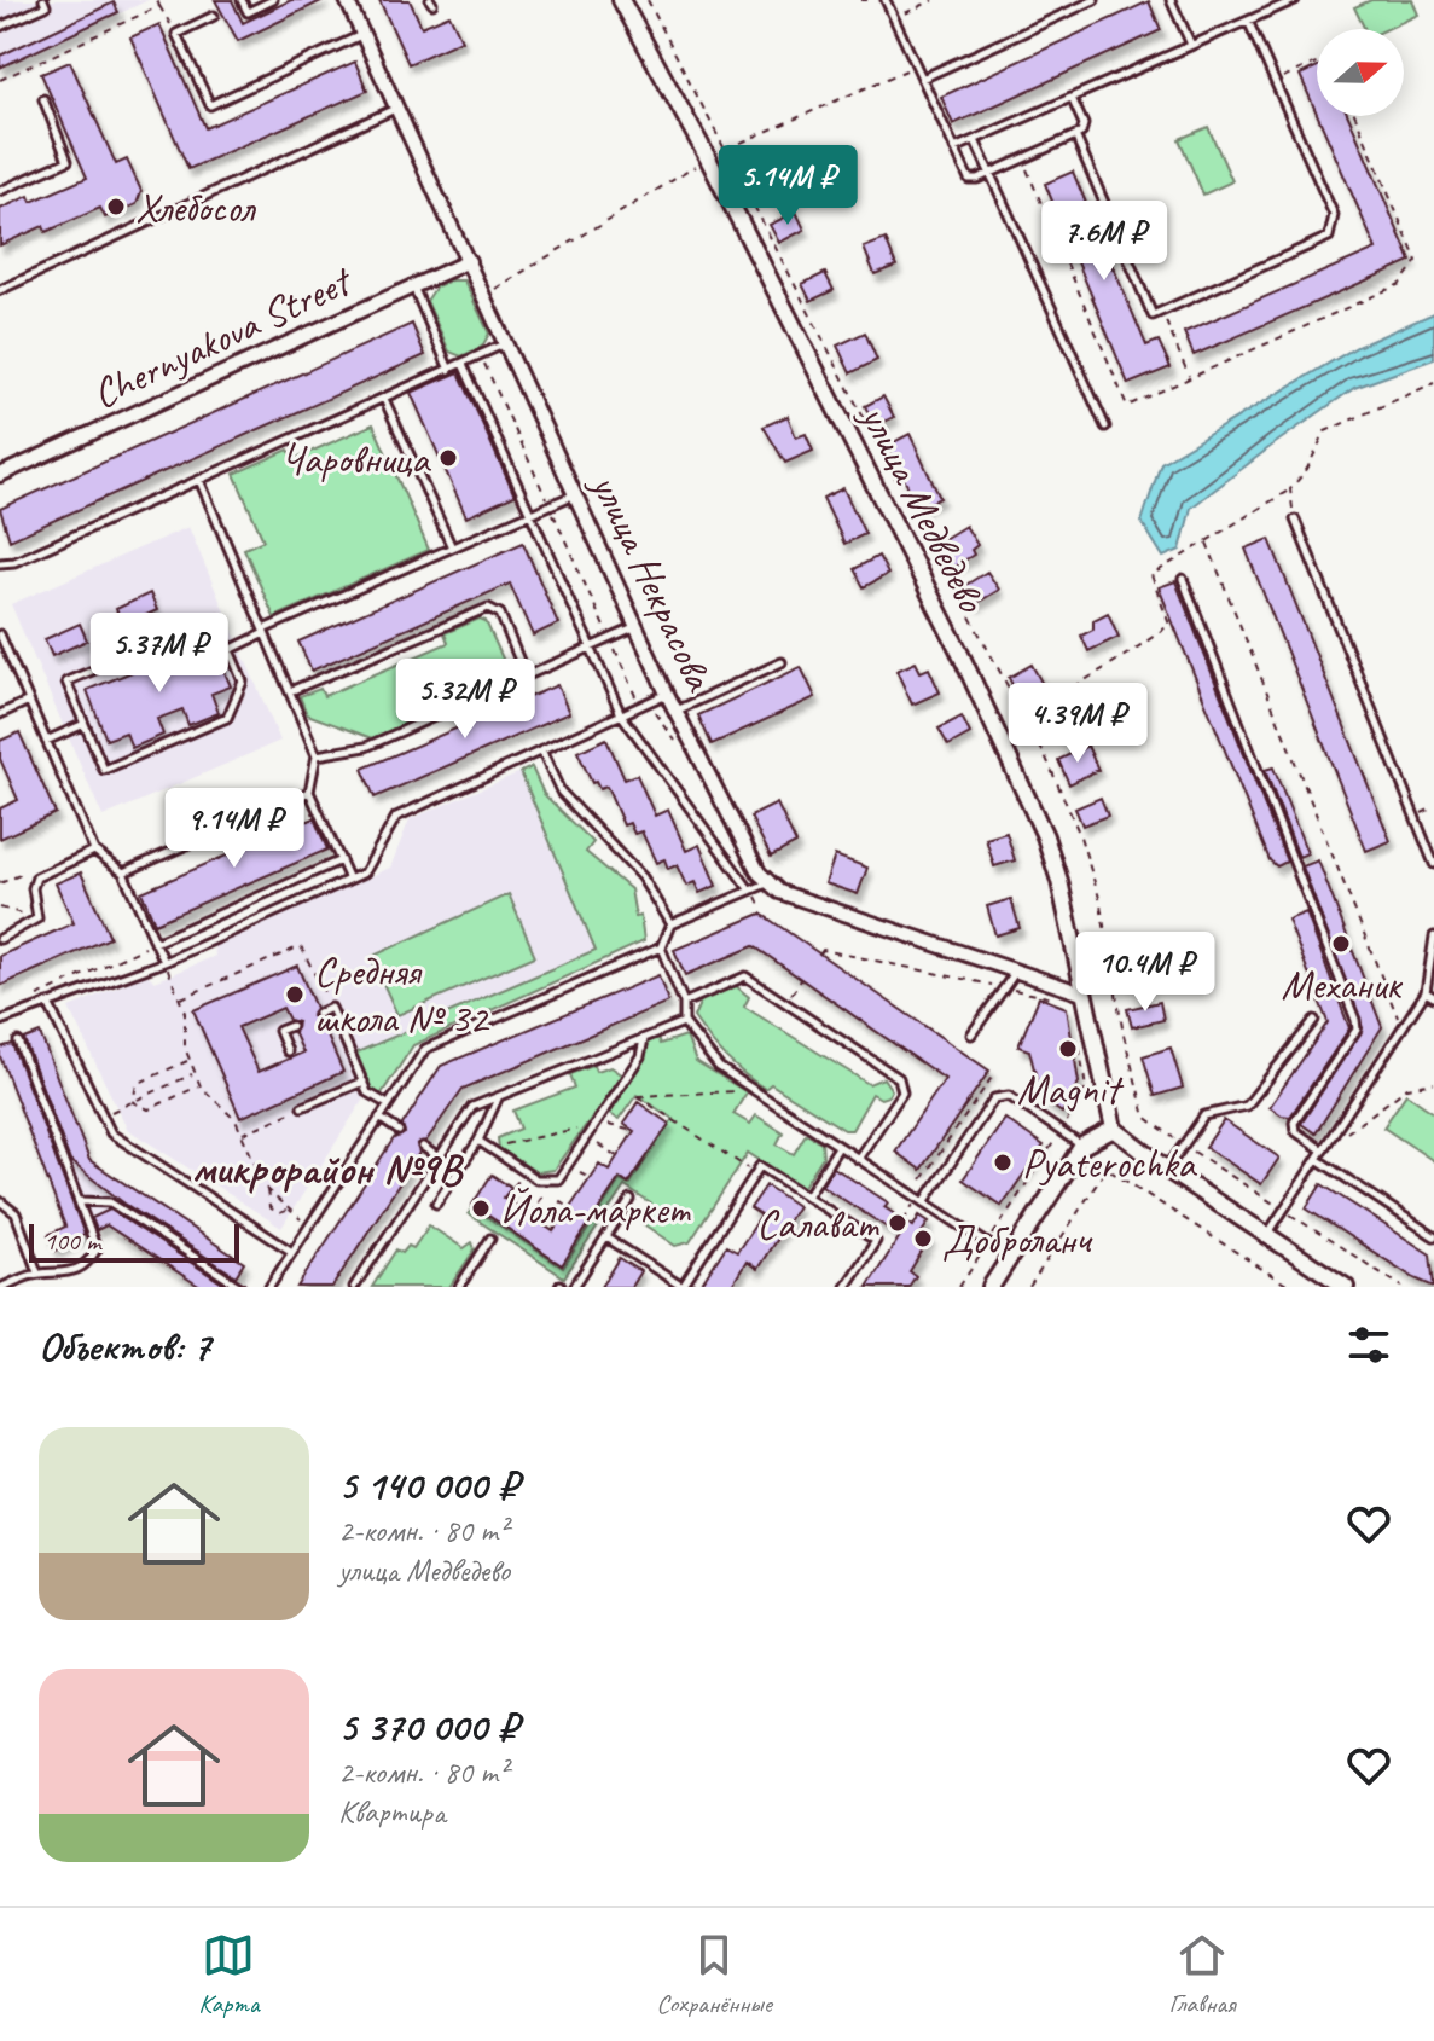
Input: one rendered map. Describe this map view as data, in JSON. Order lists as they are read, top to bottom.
{
  "streets": {
    "street": ["Chernyakova Street", "улица Медведево", "улица Некрасова"]
  },
  "crossings": [
    ["Chernyakova Street", "улица Некрасова"]
  ],
  "districts": ["микрорайон №9В"],
  "places": [
    "Хлебосол",
    "Чаровница",
    "Механик",
    "Средняя школа № 32",
    "Magnit",
    "Pyaterochka",
    "Йола-маркет",
    "Салават",
    "Доброланч"
  ],
  "scale_bar": "100 m",
  "north": "right",
  "page": {
    "price": [
      "5.14M ₽",
      "7.6M ₽",
      "5.37M ₽",
      "5.32M ₽",
      "4.39M ₽",
      "9.14M ₽",
      "10.4M ₽"
    ],
    "scale": "100 m",
    "heading": "Объектов: 7",
    "list": [
      {
        "name": "5 140 000 ₽",
        "note": "2-комн. · 80 m² · улица Медведево"
      },
      {
        "name": "5 370 000 ₽",
        "note": "2-комн. · 80 m² · Квартира"
      }
    ],
    "tabs": ["Карта", "Сохранённые", "Главная"]
  }
}
